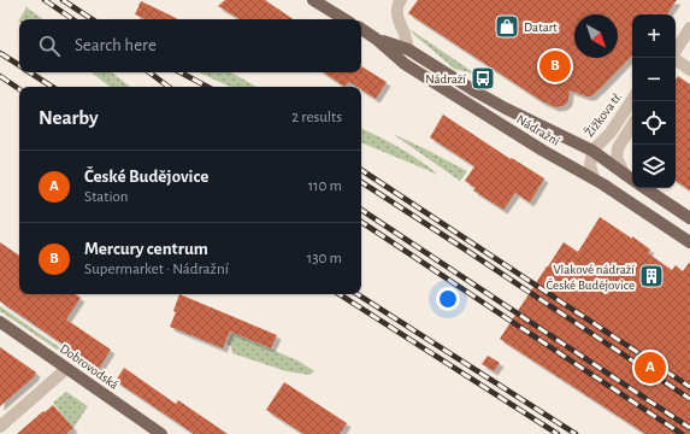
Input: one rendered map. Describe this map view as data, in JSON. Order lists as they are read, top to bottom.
{
  "streets": {
    "main road": ["Nádražní", "Dobrovodská"],
    "street": ["Žižkova tř."]
  },
  "crossings": [
    ["Žižkova tř.", "Nádražní"]
  ],
  "places": {
    "shop": ["Datart"],
    "bus stop": ["Nádraží"],
    "building": ["Vlakové nádraží České Budějovice"]
  },
  "north": "bottom right",
  "page": {
    "map_buttons": ["+", "−"],
    "search": "Search here",
    "pins": ["B", "A"],
    "heading": ["Nearby", "2 results"],
    "list": [
      {
        "mark": "A",
        "name": "České Budějovice",
        "note": "Station",
        "value": "110 m"
      },
      {
        "mark": "B",
        "name": "Mercury centrum",
        "note": "Supermarket · Nádražní",
        "value": "130 m"
      }
    ]
  }
}
